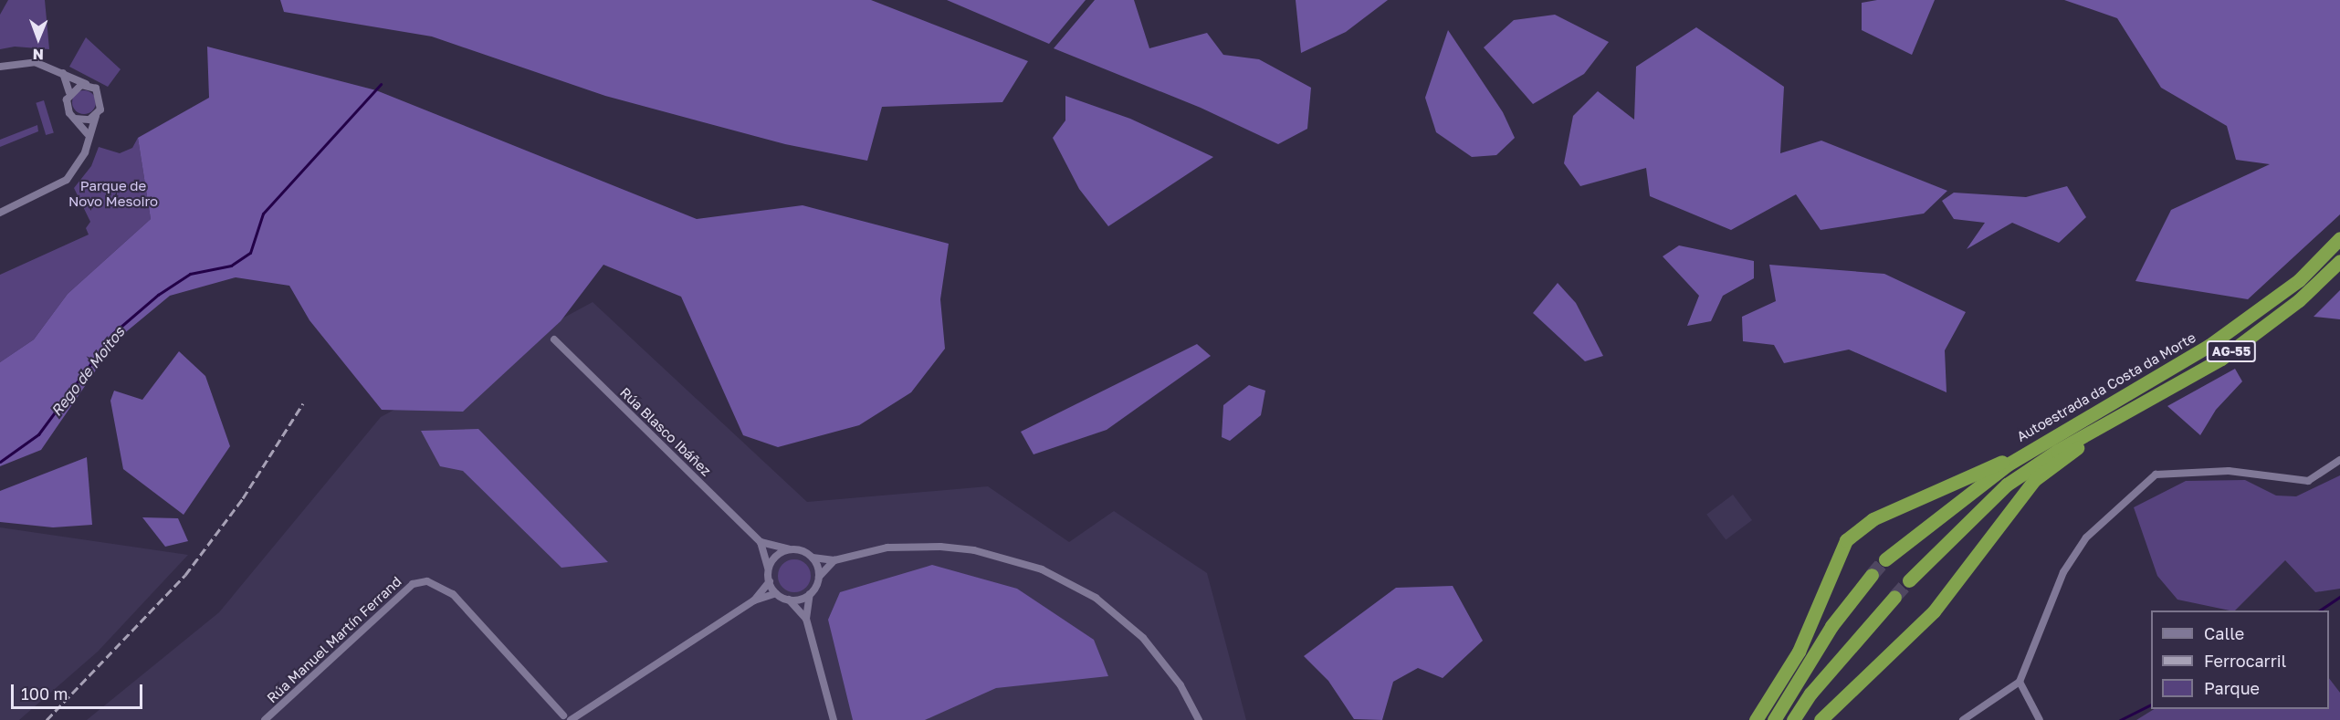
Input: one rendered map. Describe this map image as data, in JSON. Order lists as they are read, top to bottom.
{
  "streets": {
    "highway": ["AG-55", "Autoestrada da Costa da Morte"],
    "street": ["Rúa Blasco Ibáñez", "Rúa Manuel Martín Ferrand"]
  },
  "water": ["Rego de Moitos"],
  "parks": ["Parque de Novo Mesoiro"],
  "legend": ["Calle", "Ferrocarril", "Parque"],
  "scale_bar": "100 m",
  "north": "bottom"
}
